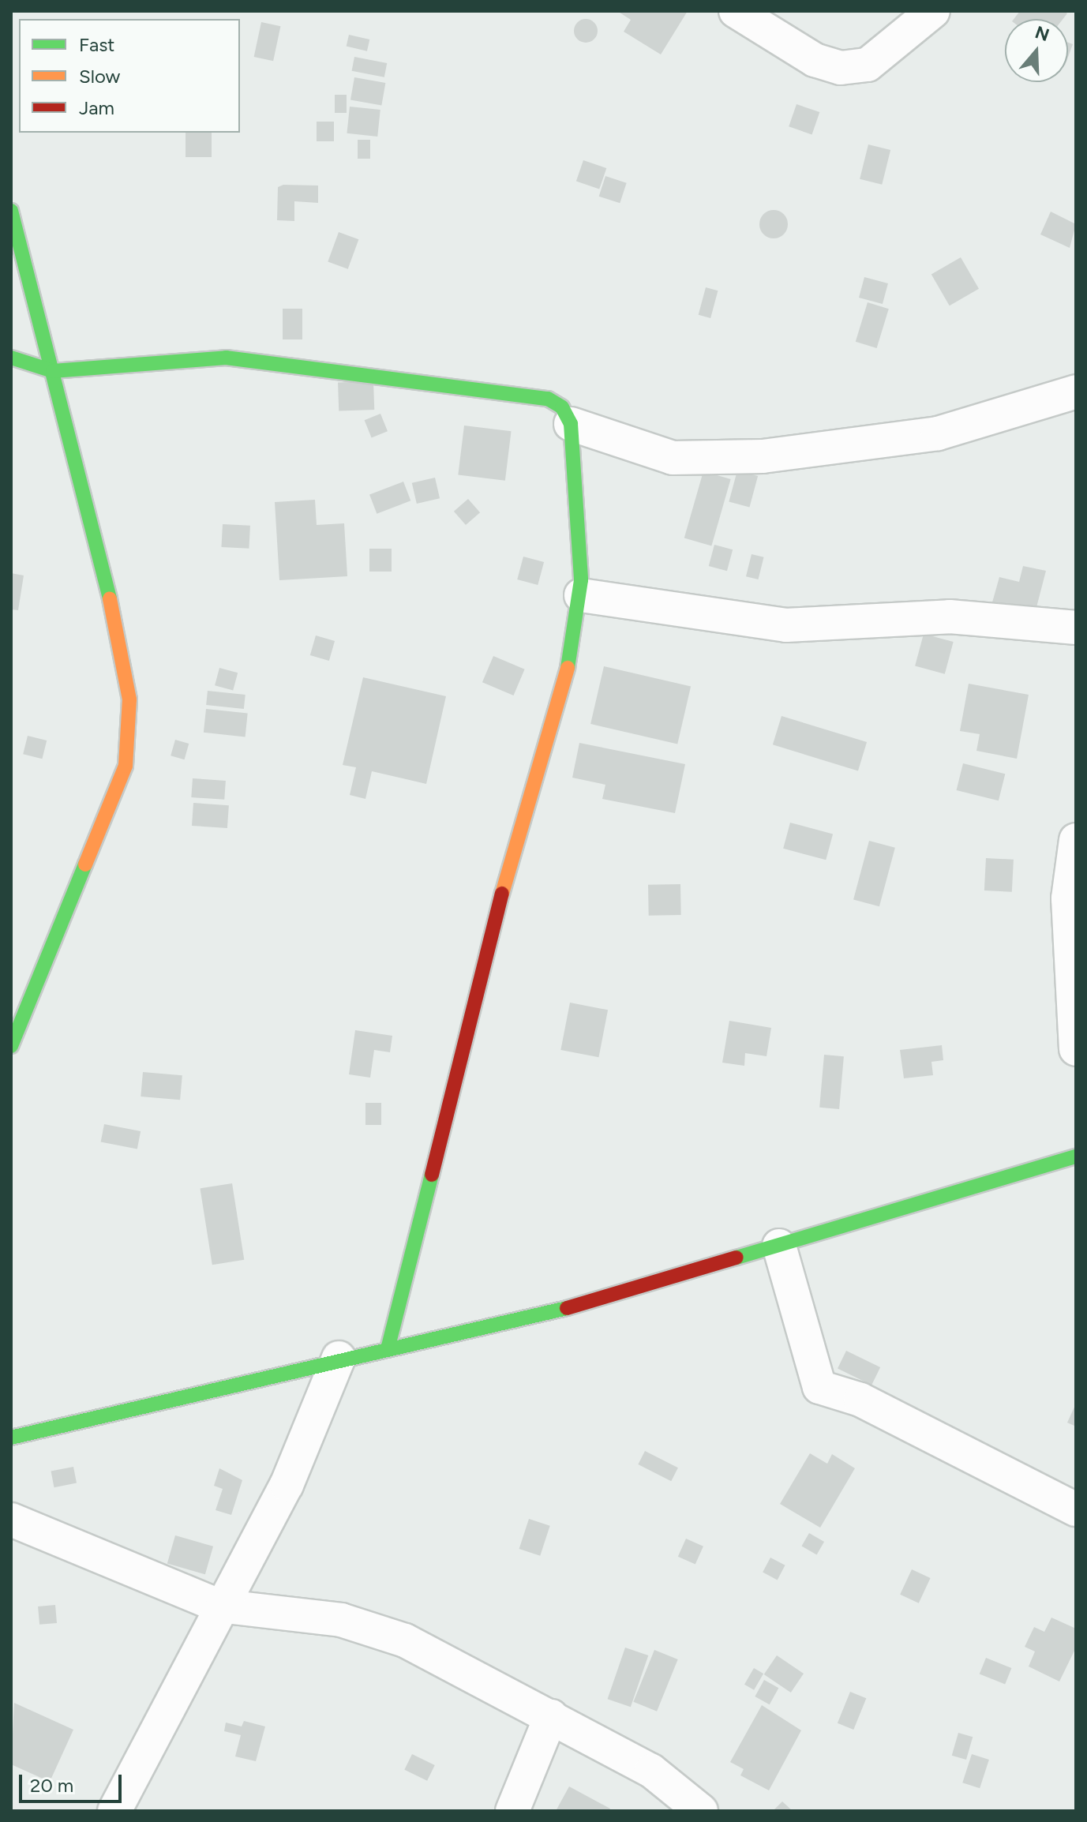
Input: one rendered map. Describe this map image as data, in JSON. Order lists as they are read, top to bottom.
{
  "legend": ["Fast", "Slow", "Jam"],
  "scale_bar": "20 m",
  "north": "top"
}
